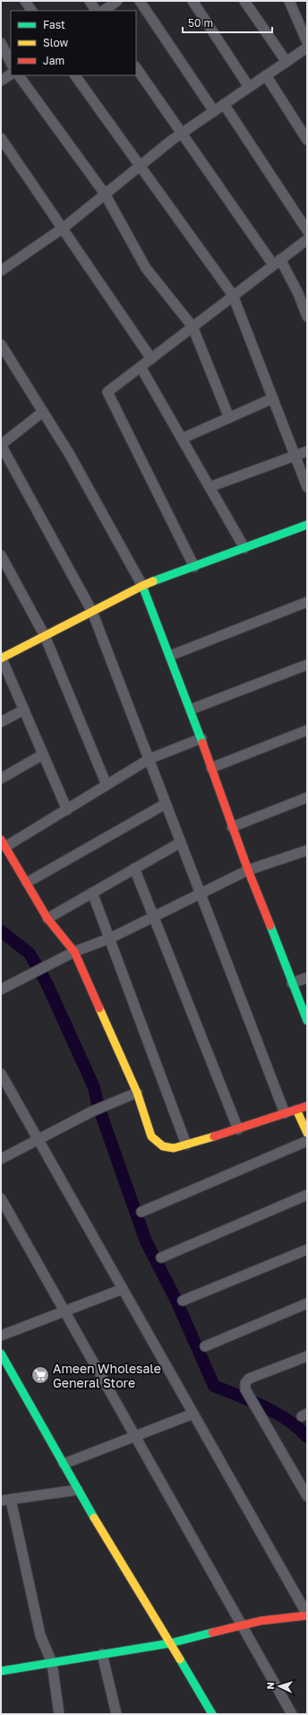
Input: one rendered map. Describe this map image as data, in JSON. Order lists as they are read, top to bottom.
{
  "places": {
    "supermarket": ["Ameen Wholesale General Store"]
  },
  "legend": ["Fast", "Slow", "Jam"],
  "scale_bar": "50 m",
  "north": "left"
}
